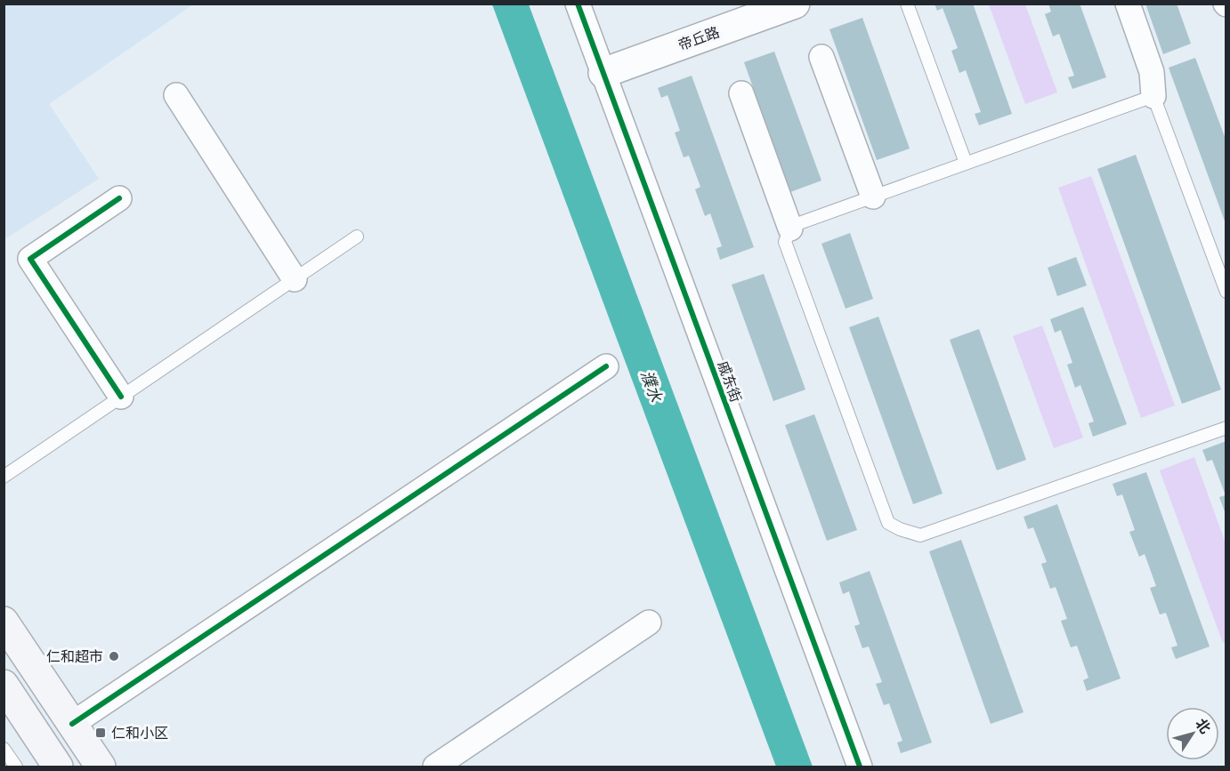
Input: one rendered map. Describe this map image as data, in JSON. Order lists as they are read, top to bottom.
{
  "streets": {
    "street": ["帝丘路", "戚东街"]
  },
  "crossings": [
    ["帝丘路", "戚东街"]
  ],
  "water": ["濮水"],
  "places": {
    "other": ["仁和超市"],
    "transit": ["仁和小区"]
  },
  "north": "top right"
}
